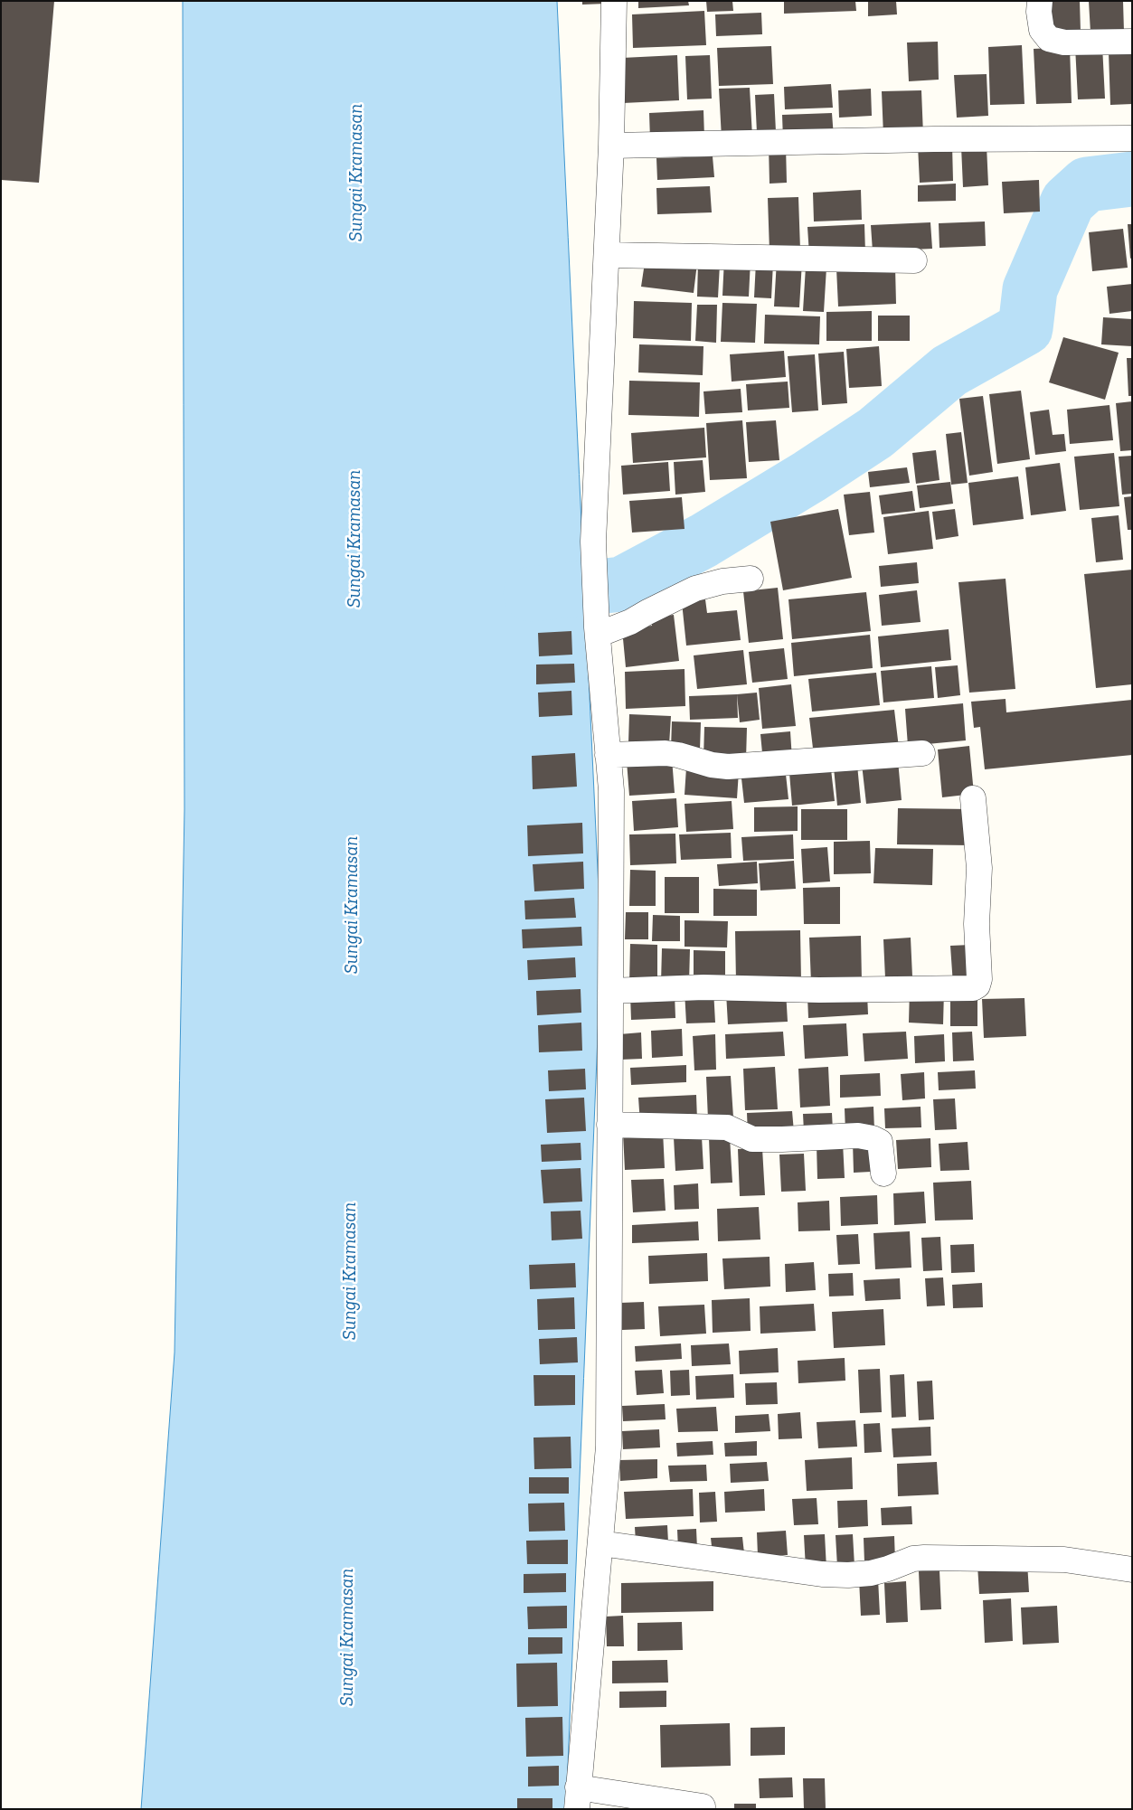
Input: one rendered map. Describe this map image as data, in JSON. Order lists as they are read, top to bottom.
{
  "water": ["Sungai Kramasan"]
}
